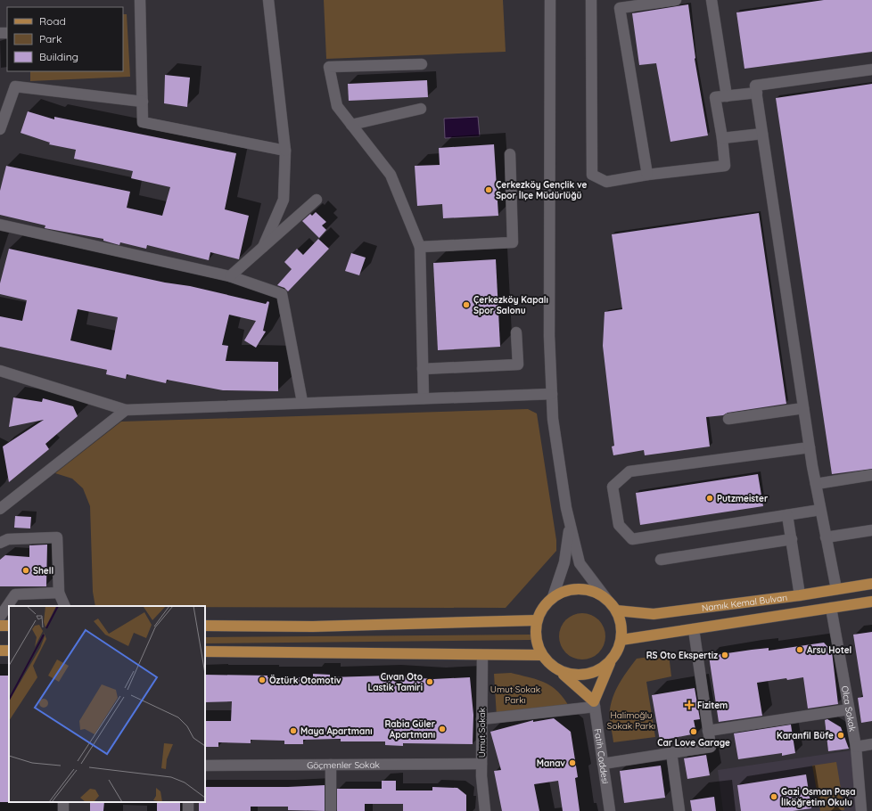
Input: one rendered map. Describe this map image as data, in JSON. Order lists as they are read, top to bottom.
{
  "streets": {
    "main road": ["Namık Kemal Bulvarı"],
    "street": [
      "Olca Sokak",
      "Umut Sokak",
      "Fatih Caddesi",
      "Göçmenler Sokak"
    ]
  },
  "crossings": [
    ["Namık Kemal Bulvarı", "Olca Sokak"],
    ["Umut Sokak", "Göçmenler Sokak"]
  ],
  "parks": ["Umut Sokak Parkı", "Halimoğlu Sokak Parkı"],
  "places": {
    "other": [
      "Çerkezköy Gençlik ve Spor İlçe Müdürlüğü",
      "Çerkezköy Kapalı Spor Salonu",
      "Putzmeister",
      "Shell",
      "Arsu Hotel",
      "RS Oto Ekspertiz",
      "Öztürk Otomotiv",
      "Cıvan Oto Lastik Tamiri",
      "Rabia Güler Apartmanı",
      "Maya Apartmanı",
      "Car Love Garage",
      "Karanfil Büfe",
      "Manav",
      "Gazi Osman Paşa İlköğretim Okulu"
    ],
    "health": ["Fizitem"]
  },
  "legend": ["Road", "Park", "Building"]
}
